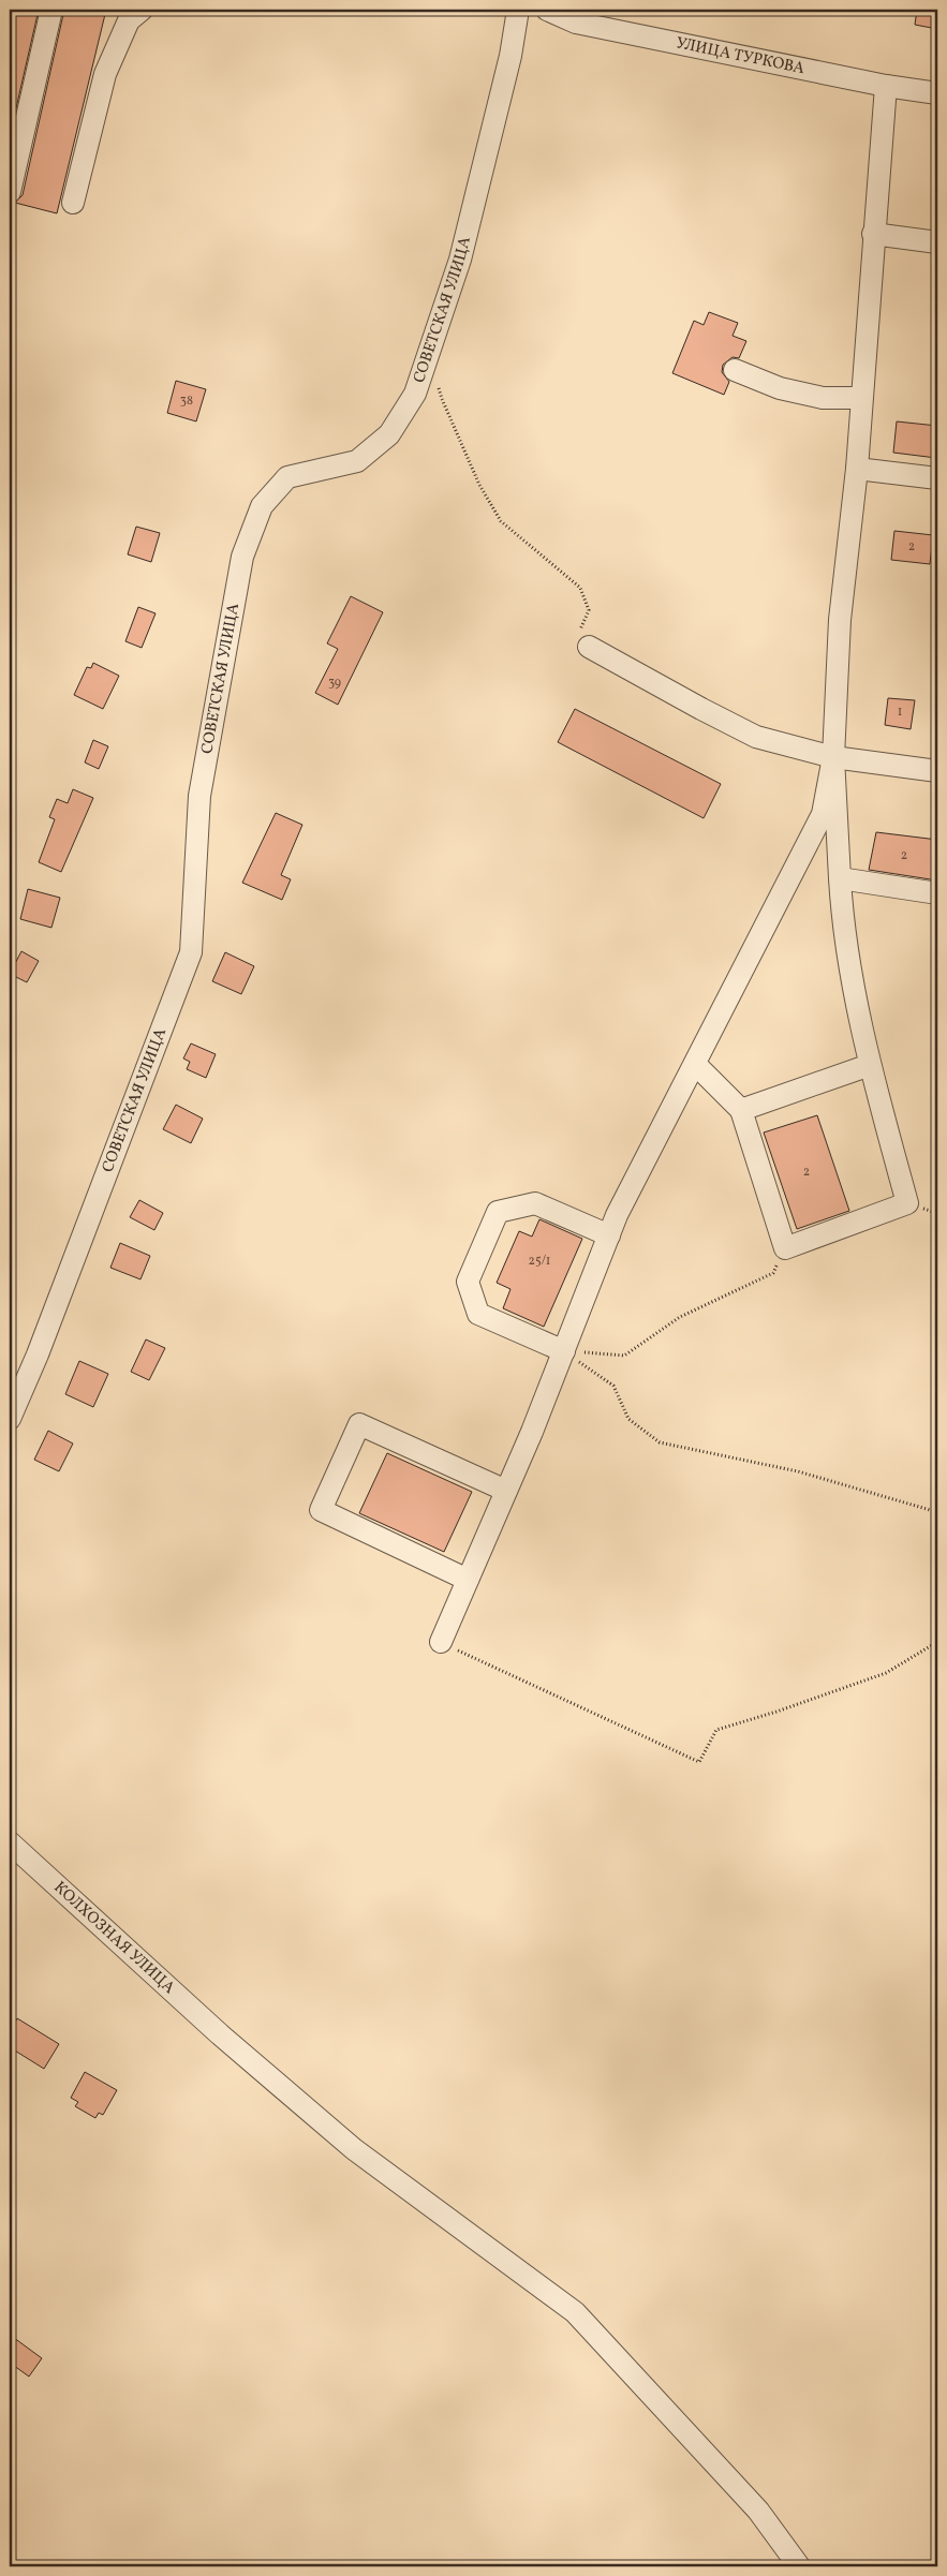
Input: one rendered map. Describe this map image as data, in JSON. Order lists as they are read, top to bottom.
{
  "streets": {
    "street": ["УЛИЦА ТУРКОВА", "СОВЕТСКАЯ УЛИЦА", "КОЛХОЗНАЯ УЛИЦА"]
  },
  "house_numbers": [
    "38",
    "2",
    "39",
    "1",
    "2",
    "2",
    "25/1"
  ]
}
